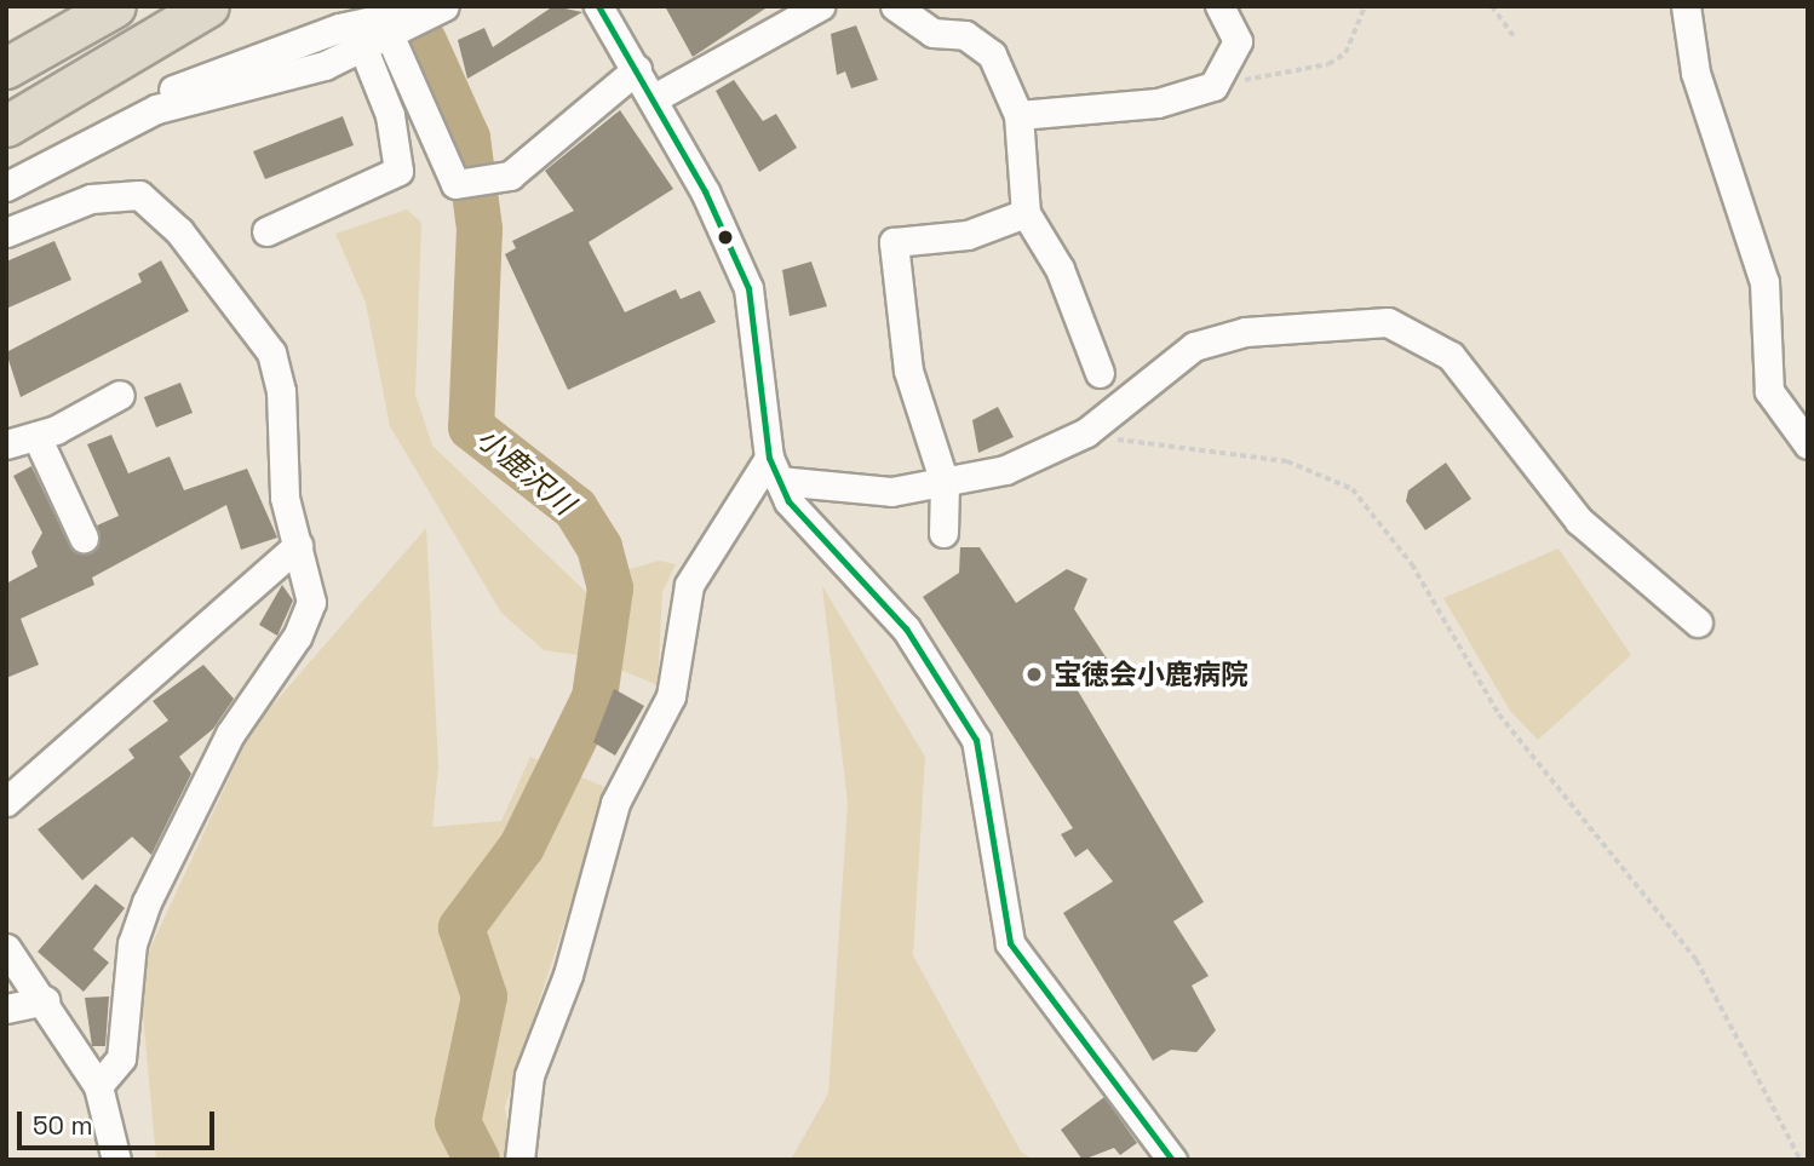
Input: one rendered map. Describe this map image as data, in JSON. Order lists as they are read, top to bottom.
{
  "water": ["小鹿沢川"],
  "places": ["宝徳会小鹿病院"],
  "scale_bar": "50 m"
}
